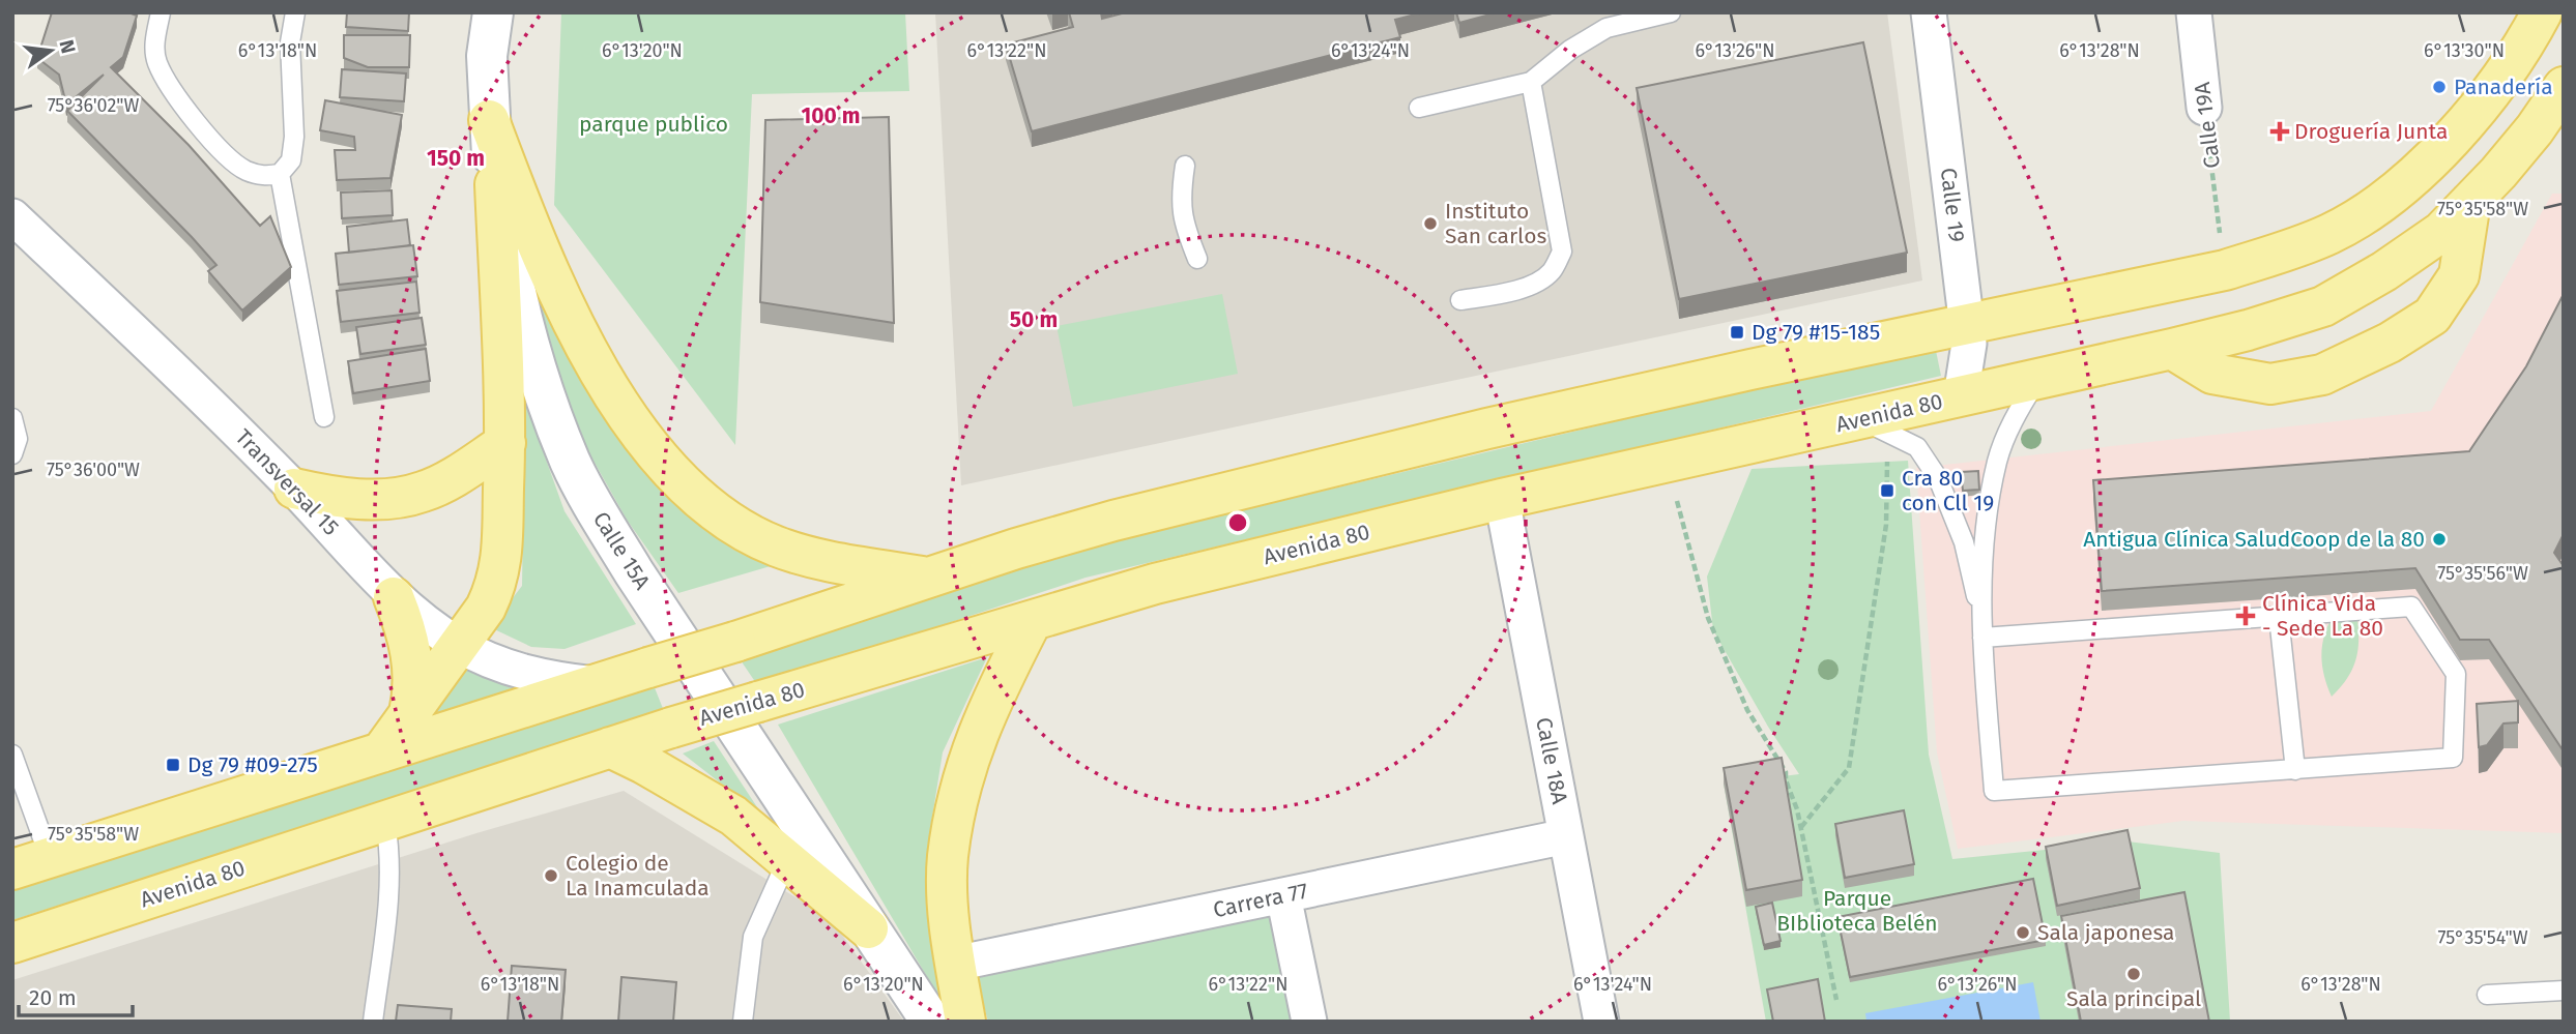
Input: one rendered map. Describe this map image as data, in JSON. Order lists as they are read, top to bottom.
{
  "streets": {
    "main road": ["Avenida 80"],
    "street": [
      "Calle 19A",
      "Calle 19",
      "Transversal 15",
      "Calle 15A",
      "Calle 18A",
      "Carrera 77"
    ]
  },
  "crossings": [
    ["Calle 19", "Avenida 80"],
    ["Avenida 80", "Calle 18A"],
    ["Calle 18A", "Carrera 77"]
  ],
  "parks": ["parque publico", "Parque BIblioteca Belén"],
  "places": {
    "other": [
      "Panadería",
      "Instituto San carlos",
      "Antigua Clínica SaludCoop de la 80",
      "Colegio de La Inamculada",
      "Sala japonesa",
      "Sala principal"
    ],
    "health": ["Droguería Junta", "Clínica Vida - Sede La 80"],
    "transit": ["Dg 79 #15-185", "Cra 80 con Cll 19", "Dg 79 #09-275"]
  },
  "scale_bar": "20 m",
  "north": "right",
  "coordinates": [
    "6°13'18\"N",
    "6°13'20\"N",
    "6°13'22\"N",
    "6°13'24\"N",
    "6°13'26\"N",
    "6°13'28\"N",
    "6°13'30\"N",
    "75°36'02\"W",
    "75°35'58\"W",
    "75°36'00\"W",
    "75°35'56\"W",
    "75°35'54\"W"
  ],
  "rings": ["100 m", "150 m", "50 m"]
}
